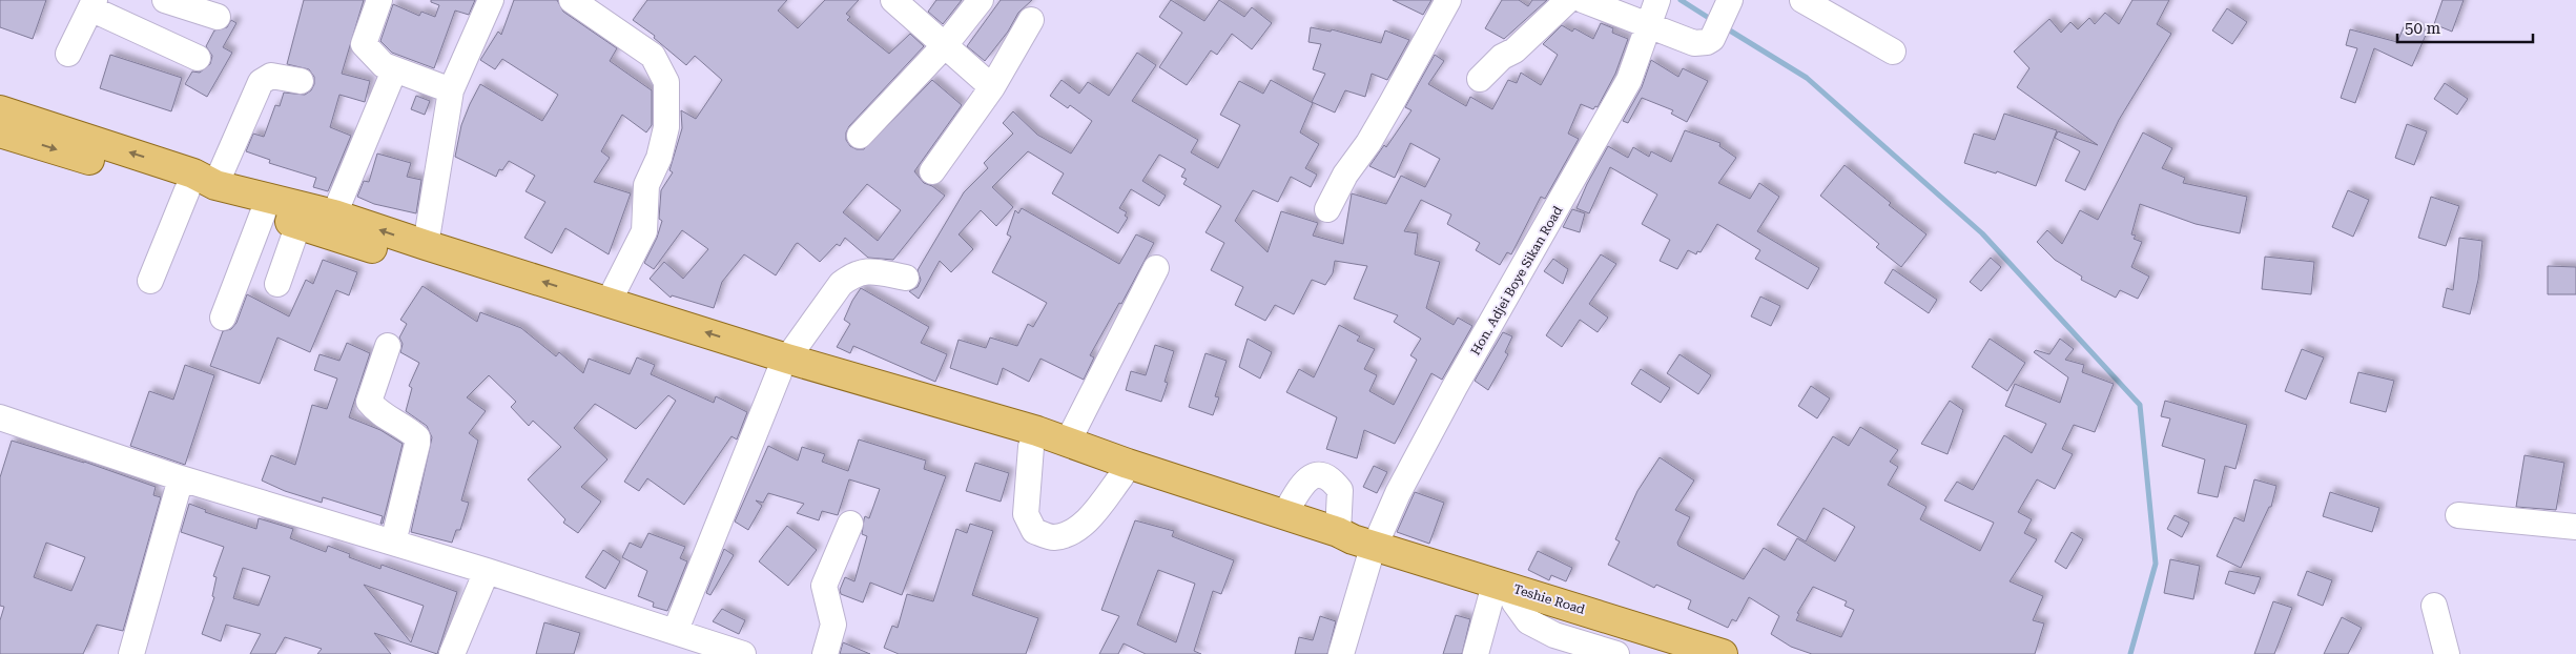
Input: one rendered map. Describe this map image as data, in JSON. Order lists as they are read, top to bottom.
{
  "streets": {
    "main road": ["Teshie Road"],
    "street": ["Hon. Adjei Boye Sikan Road"]
  },
  "crossings": [
    ["Hon. Adjei Boye Sikan Road", "Teshie Road"]
  ],
  "scale_bar": "50 m"
}
